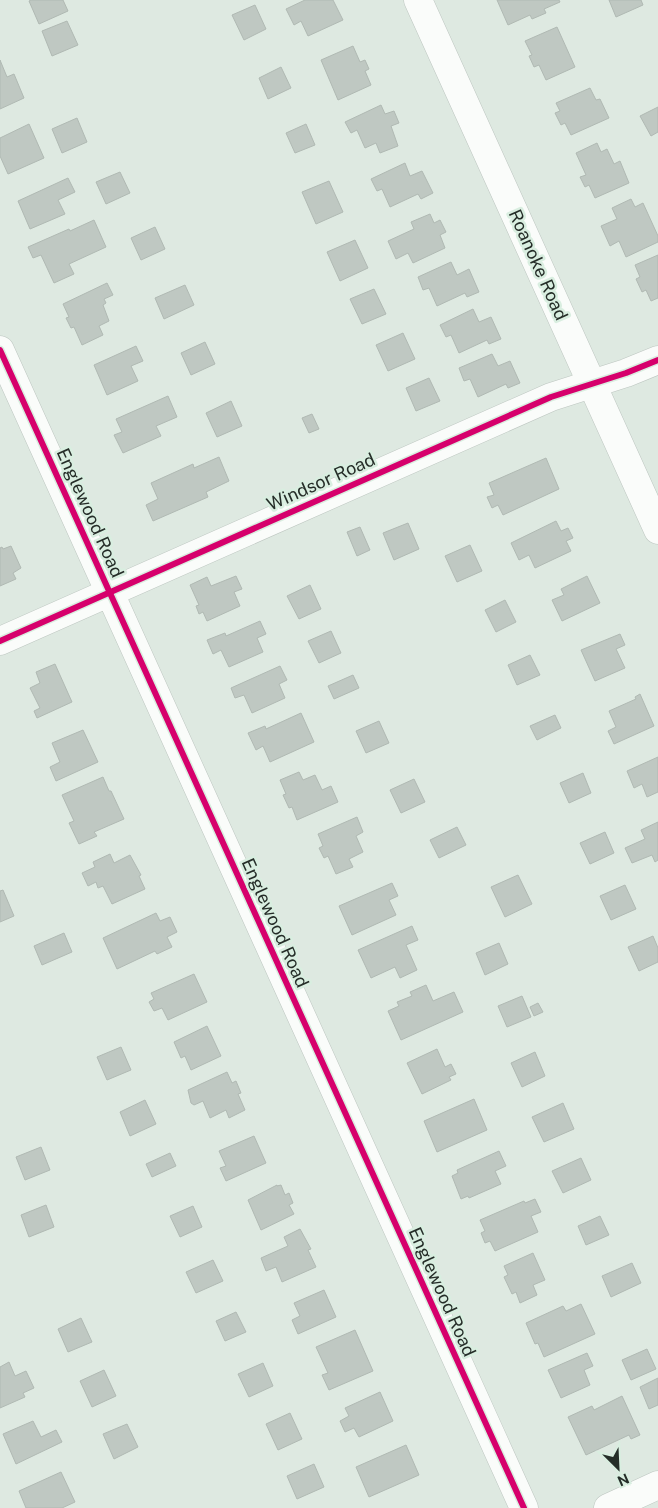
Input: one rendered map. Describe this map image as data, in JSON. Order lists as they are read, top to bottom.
{
  "streets": {
    "street": ["Roanoke Road", "Windsor Road", "Englewood Road"]
  },
  "crossings": [
    ["Roanoke Road", "Windsor Road"],
    ["Windsor Road", "Englewood Road"]
  ],
  "north": "bottom right"
}
